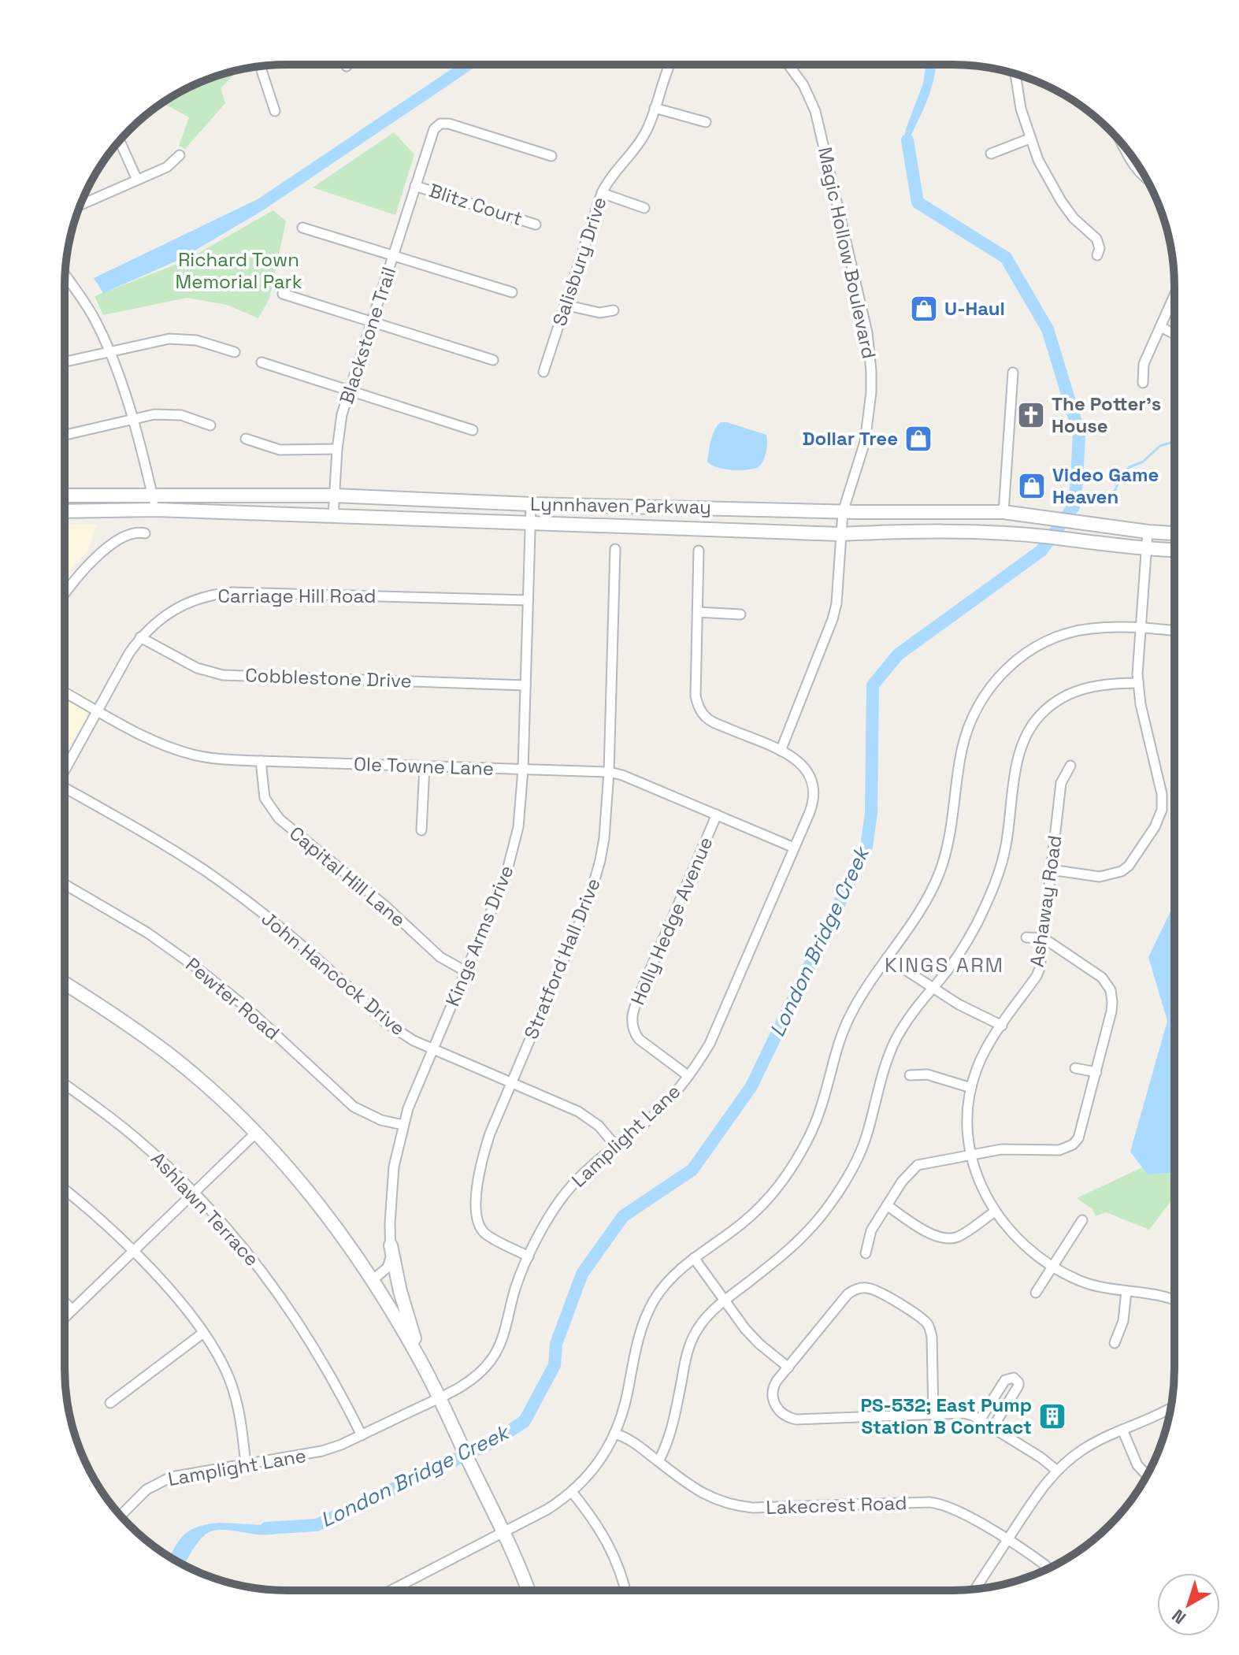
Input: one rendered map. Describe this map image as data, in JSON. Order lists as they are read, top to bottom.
{
  "streets": {
    "main road": ["Lynnhaven Parkway", "Kings Arms Drive"],
    "street": [
      "Blitz Court",
      "Magic Hollow Boulevard",
      "Salisbury Drive",
      "Blackstone Trail",
      "Carriage Hill Road",
      "Cobblestone Drive",
      "Ole Towne Lane",
      "Capital Hill Lane",
      "Ashaway Road",
      "Holly Hedge Avenue",
      "Stratford Hall Drive",
      "John Hancock Drive",
      "Pewter Road",
      "Lamplight Lane",
      "Ashlawn Terrace",
      "Lakecrest Road"
    ]
  },
  "crossings": [
    ["Blitz Court", "Blackstone Trail"],
    ["Magic Hollow Boulevard", "Lynnhaven Parkway"],
    ["Blackstone Trail", "Lynnhaven Parkway"],
    ["Lynnhaven Parkway", "Kings Arms Drive"],
    ["Carriage Hill Road", "Cobblestone Drive"],
    ["Carriage Hill Road", "Ole Towne Lane"],
    ["Carriage Hill Road", "Kings Arms Drive"],
    ["Cobblestone Drive", "Kings Arms Drive"],
    ["Ole Towne Lane", "Capital Hill Lane"],
    ["Ole Towne Lane", "Holly Hedge Avenue"],
    ["Ole Towne Lane", "Kings Arms Drive"],
    ["Ole Towne Lane", "Stratford Hall Drive"],
    ["Ole Towne Lane", "Lamplight Lane"],
    ["Capital Hill Lane", "Kings Arms Drive"],
    ["Holly Hedge Avenue", "Lamplight Lane"],
    ["Kings Arms Drive", "John Hancock Drive"],
    ["Kings Arms Drive", "Pewter Road"],
    ["Stratford Hall Drive", "John Hancock Drive"],
    ["Stratford Hall Drive", "Lamplight Lane"],
    ["John Hancock Drive", "Lamplight Lane"],
    ["Lamplight Lane", "Ashlawn Terrace"]
  ],
  "districts": ["KINGS ARM"],
  "water": ["London Bridge Creek"],
  "parks": ["Richard Town Memorial Park"],
  "places": {
    "shop": ["U-Haul", "Dollar Tree", "Video Game Heaven"],
    "church": ["The Potter's House"],
    "building": ["PS-532; East Pump Station B Contract"]
  },
  "north": "bottom left"
}
